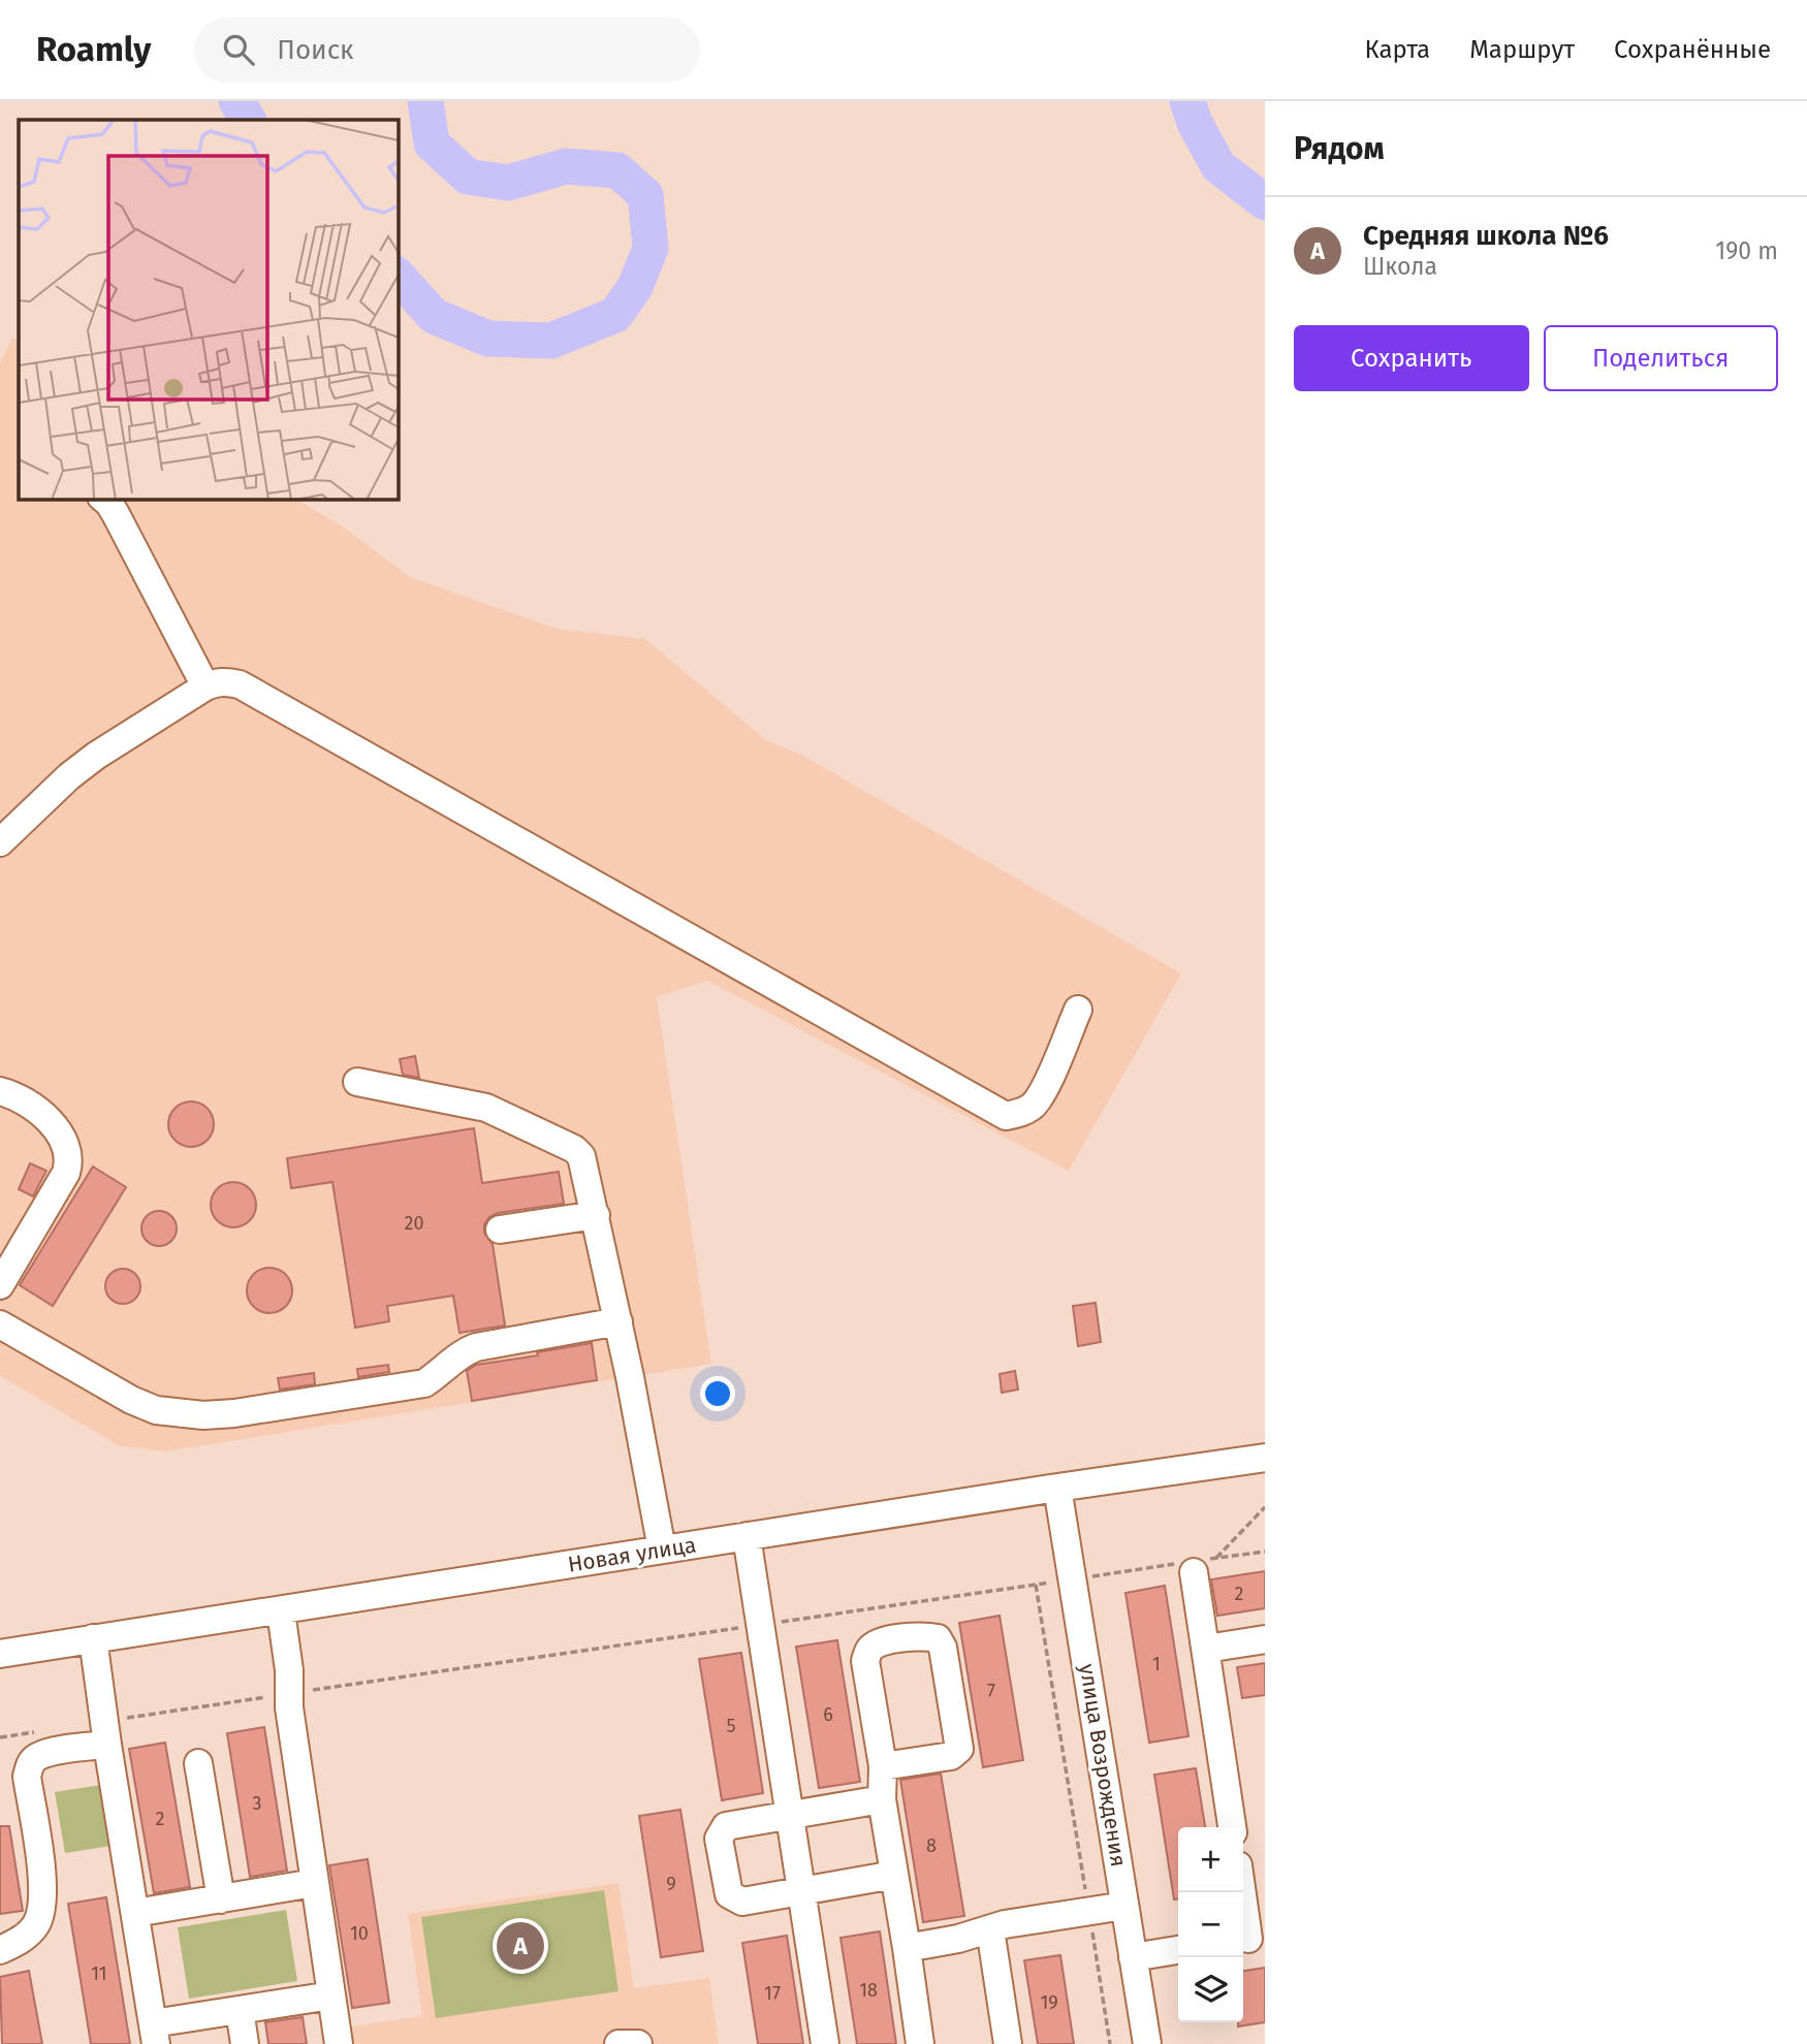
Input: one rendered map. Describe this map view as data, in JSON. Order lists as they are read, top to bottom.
{
  "streets": {
    "street": ["Новая улица", "улица Возрождения"]
  },
  "crossings": [
    ["Новая улица", "улица Возрождения"]
  ],
  "house_numbers": [
    "20",
    "2",
    "1",
    "7",
    "6",
    "5",
    "3",
    "2",
    "8",
    "9",
    "10",
    "11",
    "18",
    "17",
    "19"
  ],
  "page": {
    "header": "Roamly",
    "search": "Поиск",
    "nav": ["Карта", "Маршрут", "Сохранённые"],
    "heading": "Рядом",
    "list": [
      {
        "mark": "A",
        "name": "Средняя школа №6",
        "note": "Школа",
        "value": "190 m"
      }
    ],
    "buttons": ["Сохранить", "Поделиться"],
    "map_buttons": ["+", "−"],
    "pins": "A"
  }
}
